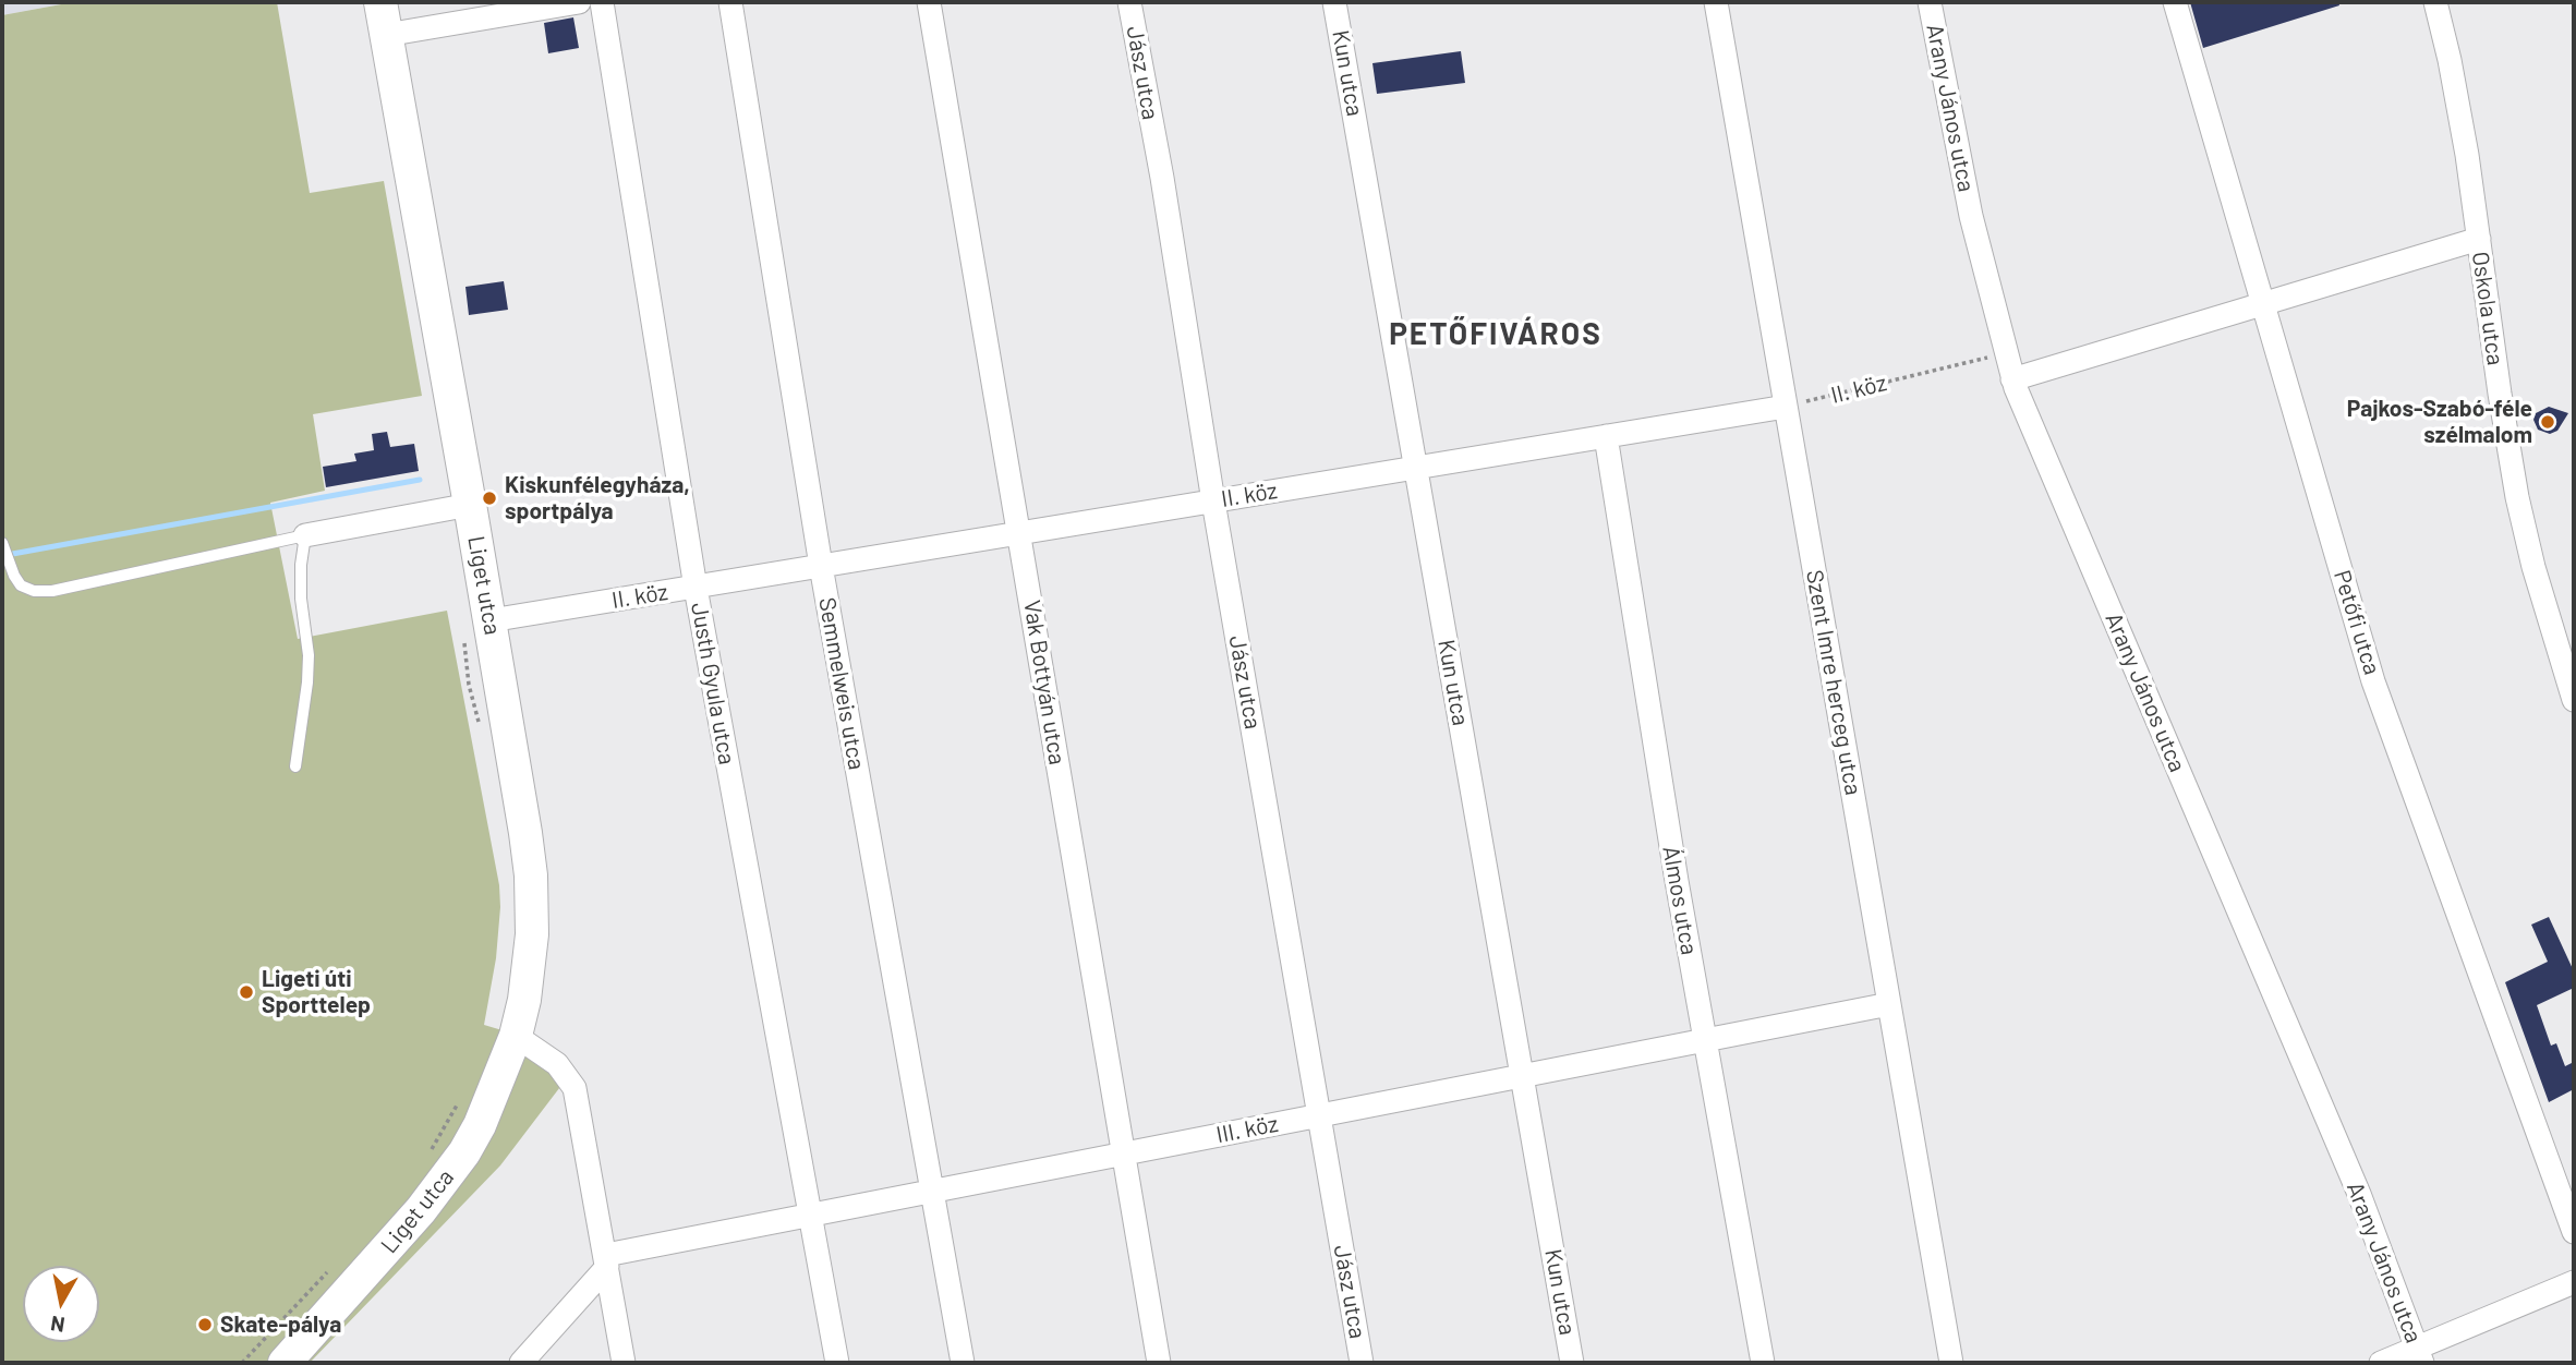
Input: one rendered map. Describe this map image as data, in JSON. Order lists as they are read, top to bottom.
{
  "streets": {
    "main road": ["Liget utca"],
    "street": [
      "Jász utca",
      "Kun utca",
      "Arany János utca",
      "Oskola utca",
      "II. köz",
      "Petőfi utca",
      "Vak Bottyán utca",
      "Szent Imre herceg utca",
      "Justh Gyula utca",
      "Semmelweis utca",
      "Álmos utca",
      "III. köz"
    ]
  },
  "crossings": [
    ["Jász utca", "II. köz"],
    ["Jász utca", "III. köz"],
    ["Kun utca", "II. köz"],
    ["Kun utca", "III. köz"],
    ["Arany János utca", "II. köz"],
    ["II. köz", "Liget utca"],
    ["II. köz", "Vak Bottyán utca"],
    ["II. köz", "Szent Imre herceg utca"],
    ["II. köz", "Justh Gyula utca"],
    ["II. köz", "Semmelweis utca"],
    ["II. köz", "Álmos utca"],
    ["Vak Bottyán utca", "III. köz"],
    ["Szent Imre herceg utca", "III. köz"],
    ["Justh Gyula utca", "III. köz"],
    ["Semmelweis utca", "III. köz"],
    ["Álmos utca", "III. köz"]
  ],
  "districts": ["PETŐFIVÁROS"],
  "places": [
    "Pajkos-Szabó-féle szélmalom",
    "Kiskunfélegyháza, sportpálya",
    "Ligeti úti Sporttelep",
    "Skate-pálya"
  ],
  "north": "bottom"
}
